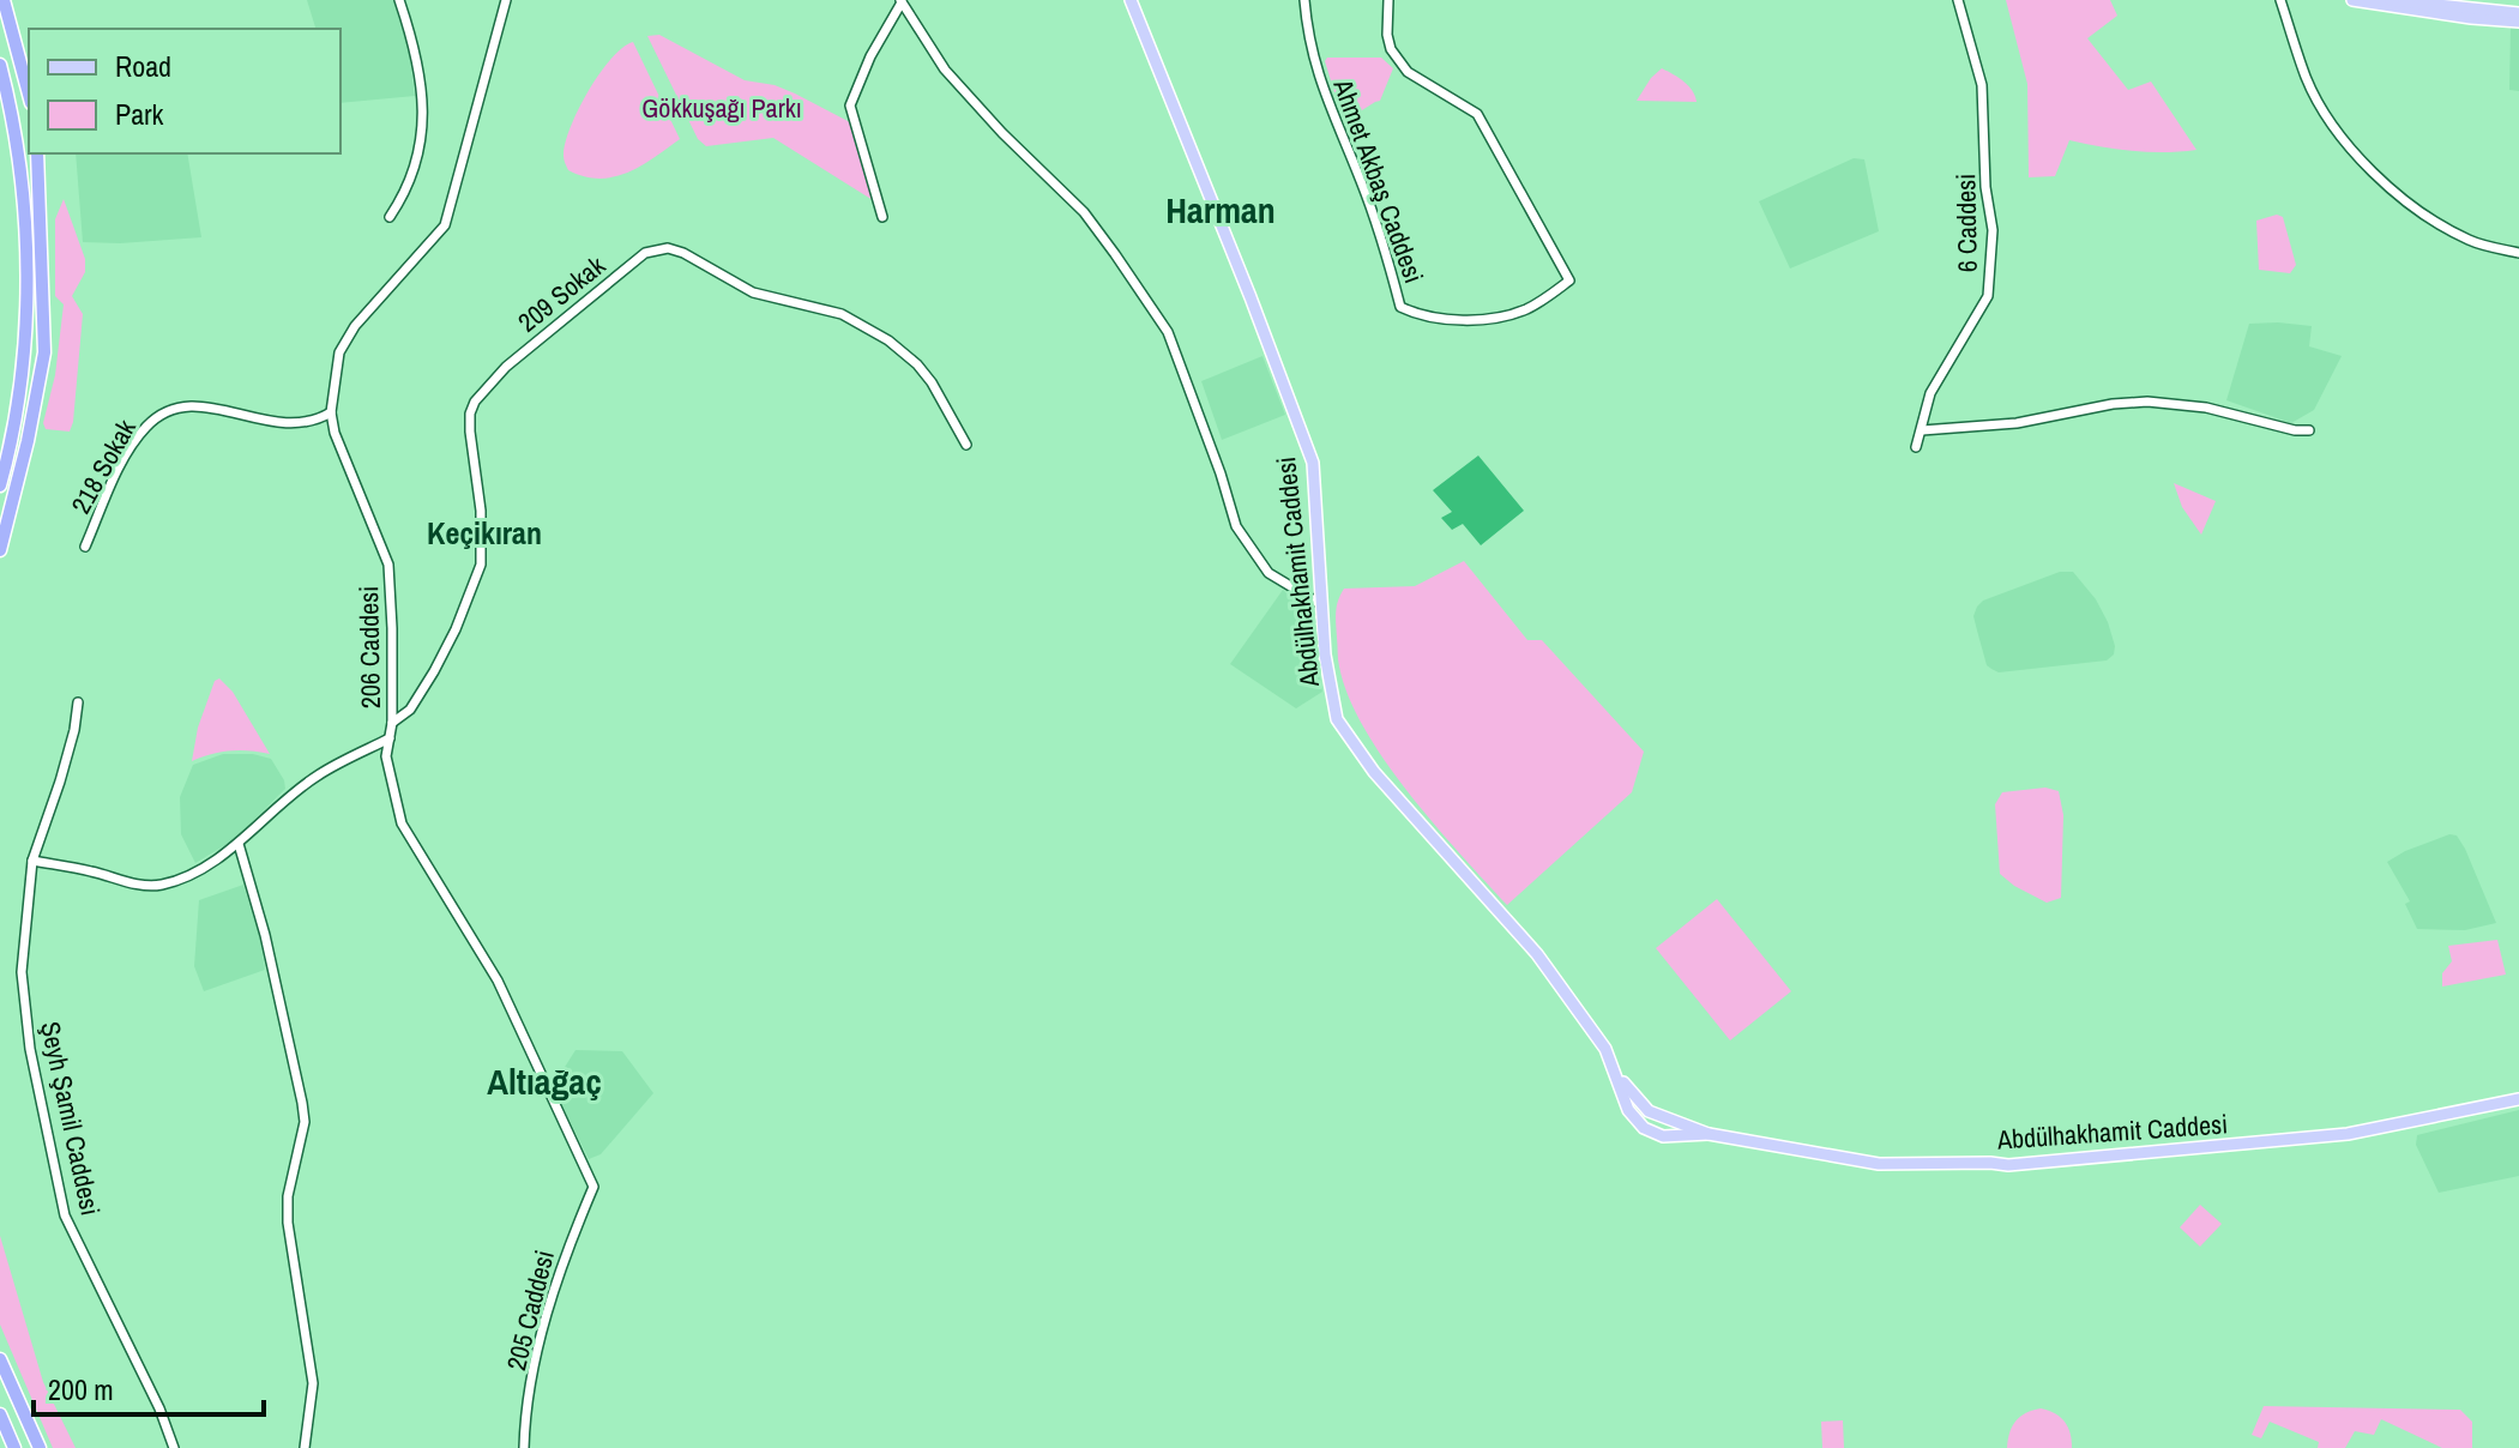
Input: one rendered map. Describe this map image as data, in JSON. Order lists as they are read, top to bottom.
{
  "streets": {
    "main road": ["Abdülhakhamit Caddesi"],
    "street": [
      "Ahmet Akbaş Caddesi",
      "6 Caddesi",
      "209 Sokak",
      "218 Sokak",
      "206 Caddesi",
      "Şeyh Şamil Caddesi",
      "205 Caddesi"
    ]
  },
  "crossings": [
    ["209 Sokak", "206 Caddesi"],
    ["218 Sokak", "206 Caddesi"],
    ["206 Caddesi", "205 Caddesi"]
  ],
  "districts": ["Harman", "Keçikıran", "Altıağaç"],
  "parks": ["Gökkuşağı Parkı"],
  "legend": ["Road", "Park"],
  "scale_bar": "200 m"
}
